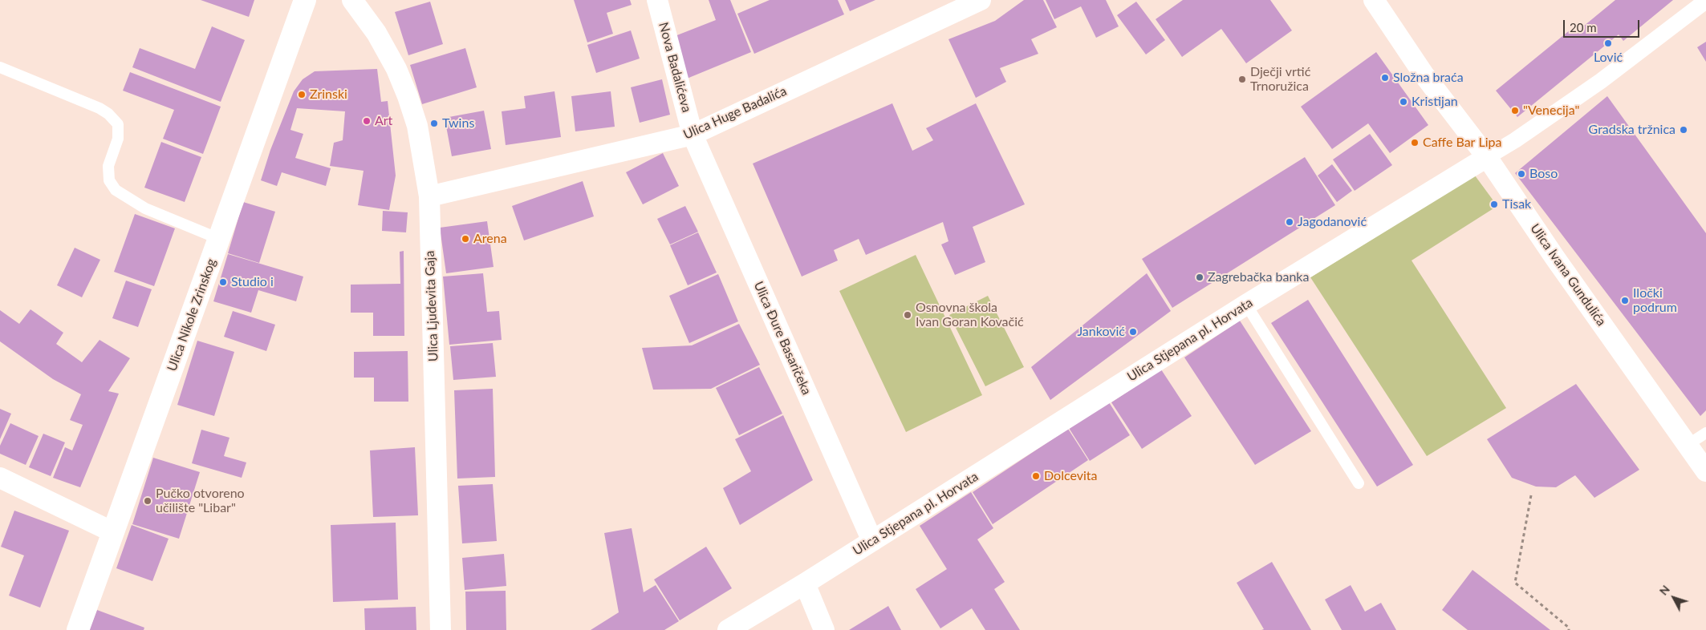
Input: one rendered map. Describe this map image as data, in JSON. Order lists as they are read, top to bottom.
{
  "streets": {
    "main road": ["Ulica Nikole Zrinskog"],
    "street": [
      "Nova Badalićeva",
      "Ulica Huge Badalića",
      "Ulica Ivana Gundulića",
      "Ulica Ljudevita Gaja",
      "Ulica Đure Basaričeka",
      "Ulica Stjepana pl. Horvata"
    ]
  },
  "crossings": [
    ["Nova Badalićeva", "Ulica Huge Badalića"],
    ["Nova Badalićeva", "Ulica Đure Basaričeka"],
    ["Ulica Huge Badalića", "Ulica Ljudevita Gaja"],
    ["Ulica Huge Badalića", "Ulica Đure Basaričeka"],
    ["Ulica Ivana Gundulića", "Ulica Stjepana pl. Horvata"],
    ["Ulica Đure Basaričeka", "Ulica Stjepana pl. Horvata"]
  ],
  "places": [
    "Lović",
    "Složna braća",
    "Dječji vrtić Trnoružica",
    "Zrinski",
    "Kristijan",
    "\"Venecija\"",
    "Art",
    "Twins",
    "Gradska tržnica",
    "Caffe Bar Lipa",
    "Boso",
    "Tisak",
    "Jagodanović",
    "Arena",
    "Zagrebačka banka",
    "Studio i",
    "Iločki podrum",
    "Osnovna škola Ivan Goran Kovačić",
    "Janković",
    "Dolcevita",
    "Pučko otvoreno učilište \"Libar\""
  ],
  "scale_bar": "20 m",
  "north": "top left"
}
